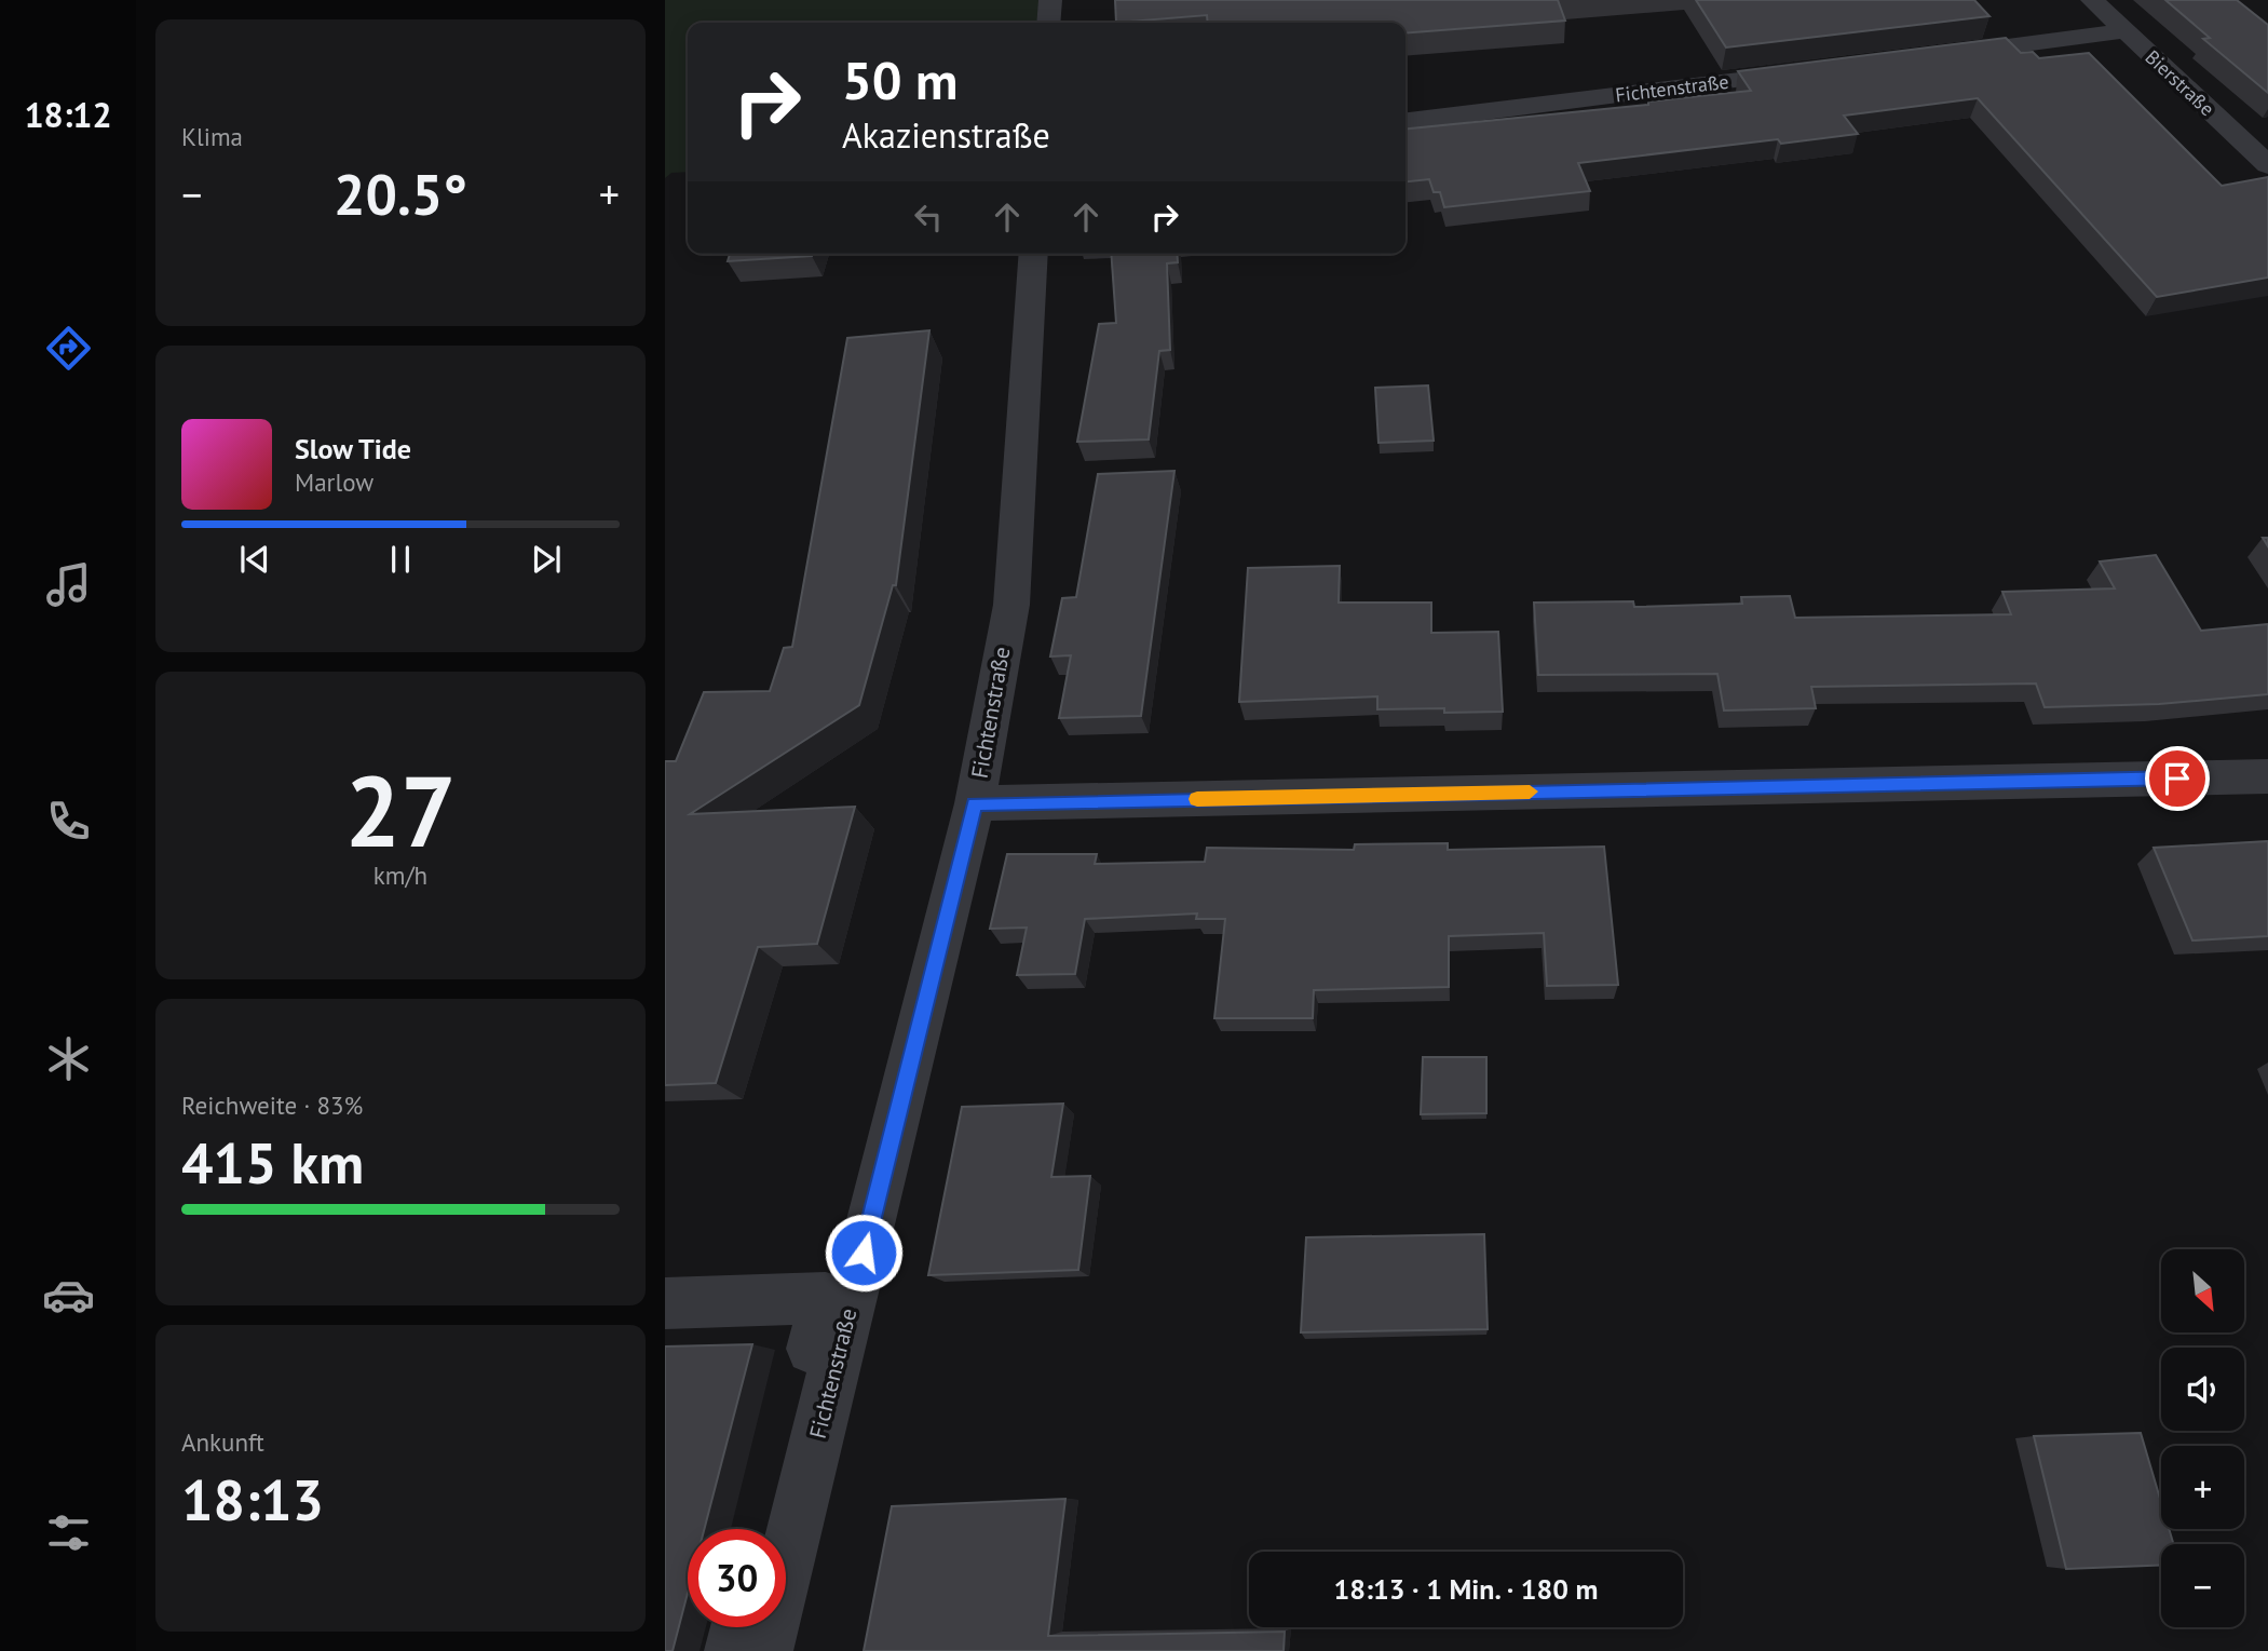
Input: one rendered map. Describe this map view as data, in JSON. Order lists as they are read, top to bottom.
{
  "streets": {
    "street": ["Bierstraße", "Fichtenstraße"]
  },
  "north": "bottom right",
  "page": {
    "tabs": "18:12",
    "tile": [
      "Klima",
      ["27", "km/h"],
      ["Reichweite · 83%", "415 km"],
      ["Ankunft", "18:13"]
    ],
    "turn": ["50 m", "Akazienstraße"],
    "heat": ["−", "20.5°", "+"],
    "song": ["Slow Tide", "Marlow"],
    "map_buttons": ["+", "−"],
    "limit": "30",
    "trip": "18:13 · 1 Min. · 180 m"
  }
}
